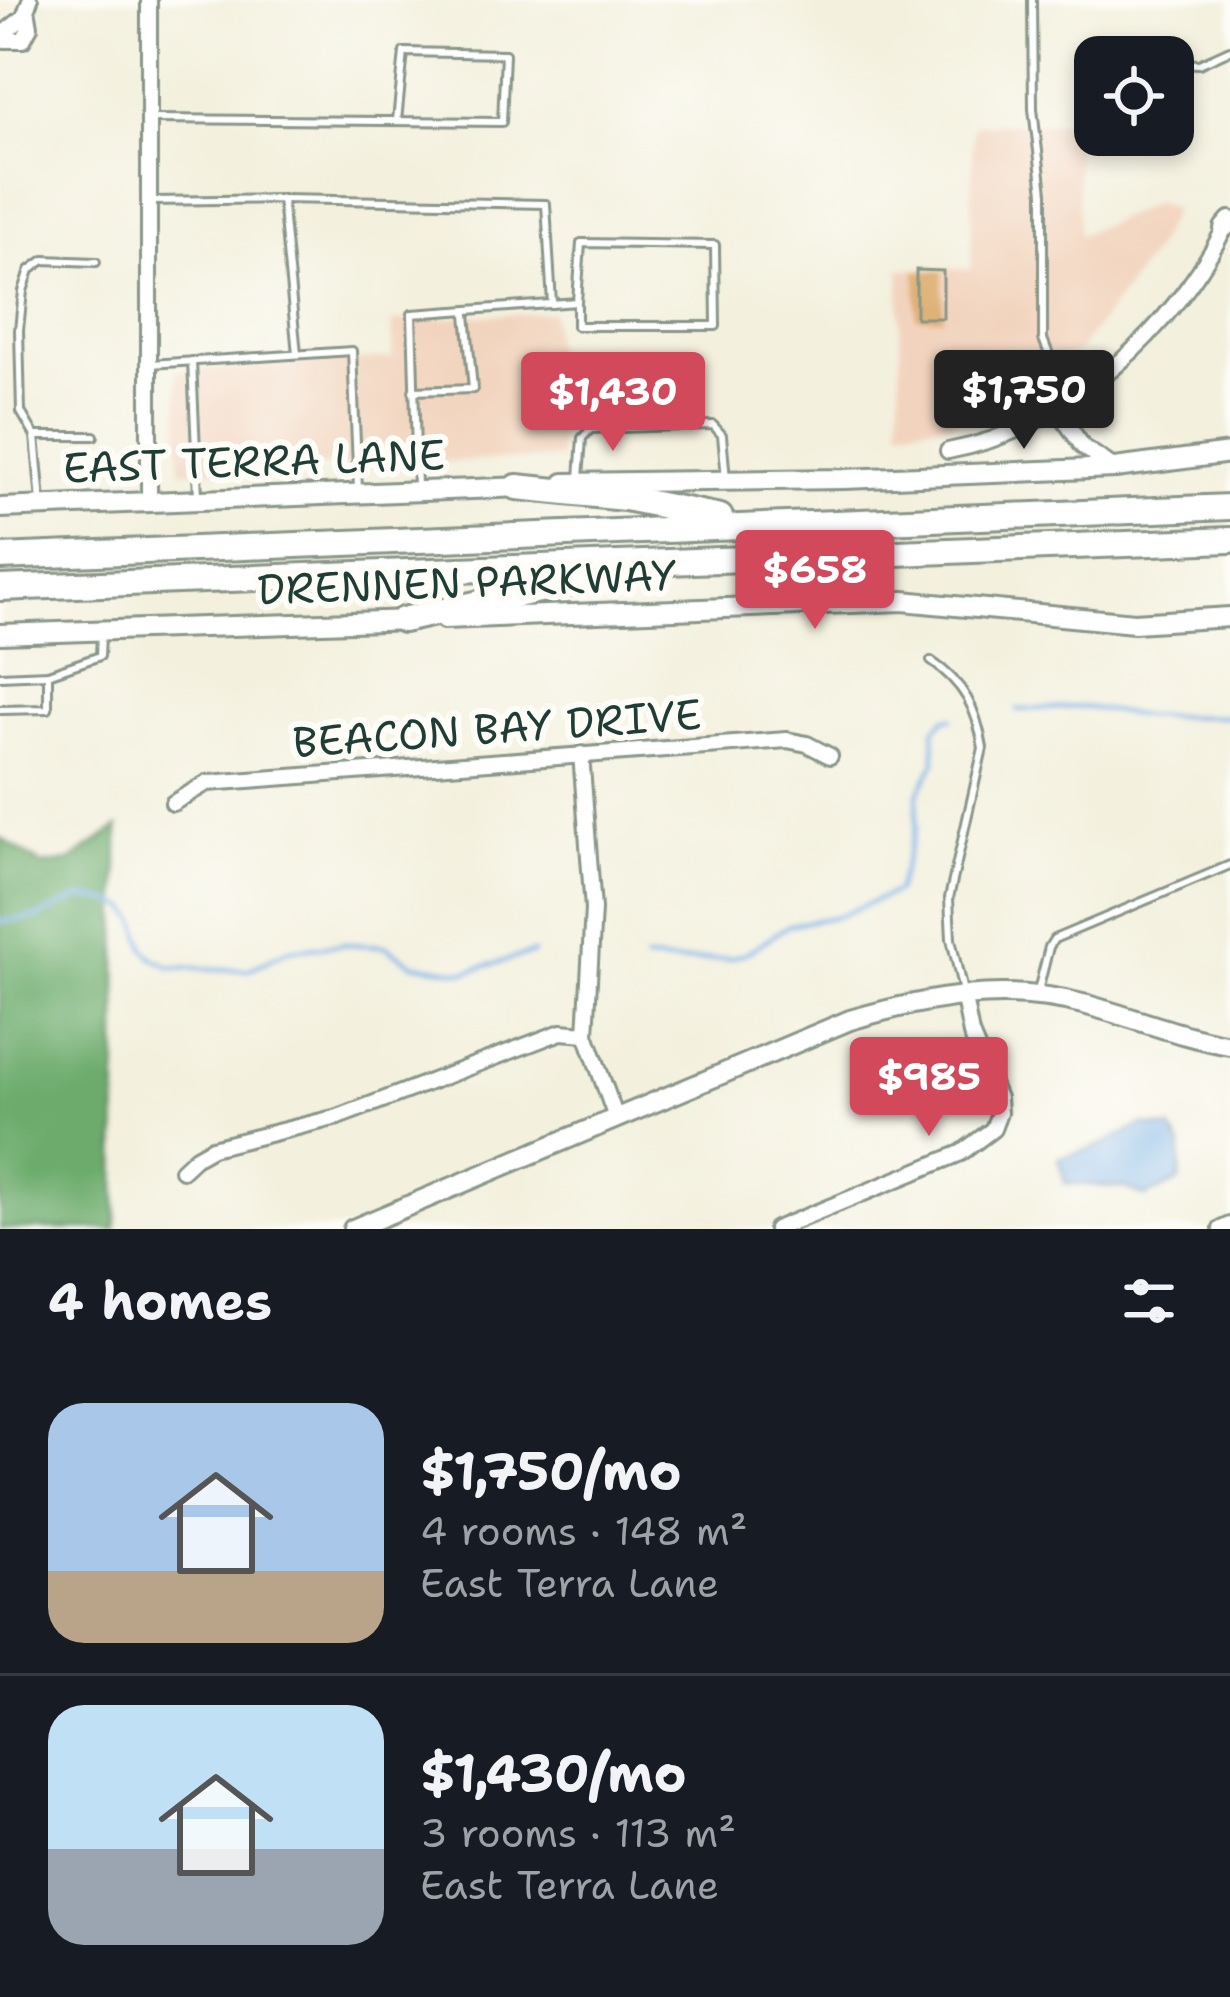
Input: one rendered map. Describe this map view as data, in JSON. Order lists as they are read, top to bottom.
{
  "streets": {
    "main road": ["EAST TERRA LANE", "DRENNEN PARKWAY"],
    "street": ["BEACON BAY DRIVE"]
  },
  "page": {
    "price": [
      "$1,750",
      "$1,430",
      "$658",
      "$985"
    ],
    "heading": "4 homes",
    "list": [
      {
        "name": "$1,750/mo",
        "note": "4 rooms · 148 m² · East Terra Lane"
      },
      {
        "name": "$1,430/mo",
        "note": "3 rooms · 113 m² · East Terra Lane"
      }
    ]
  }
}
